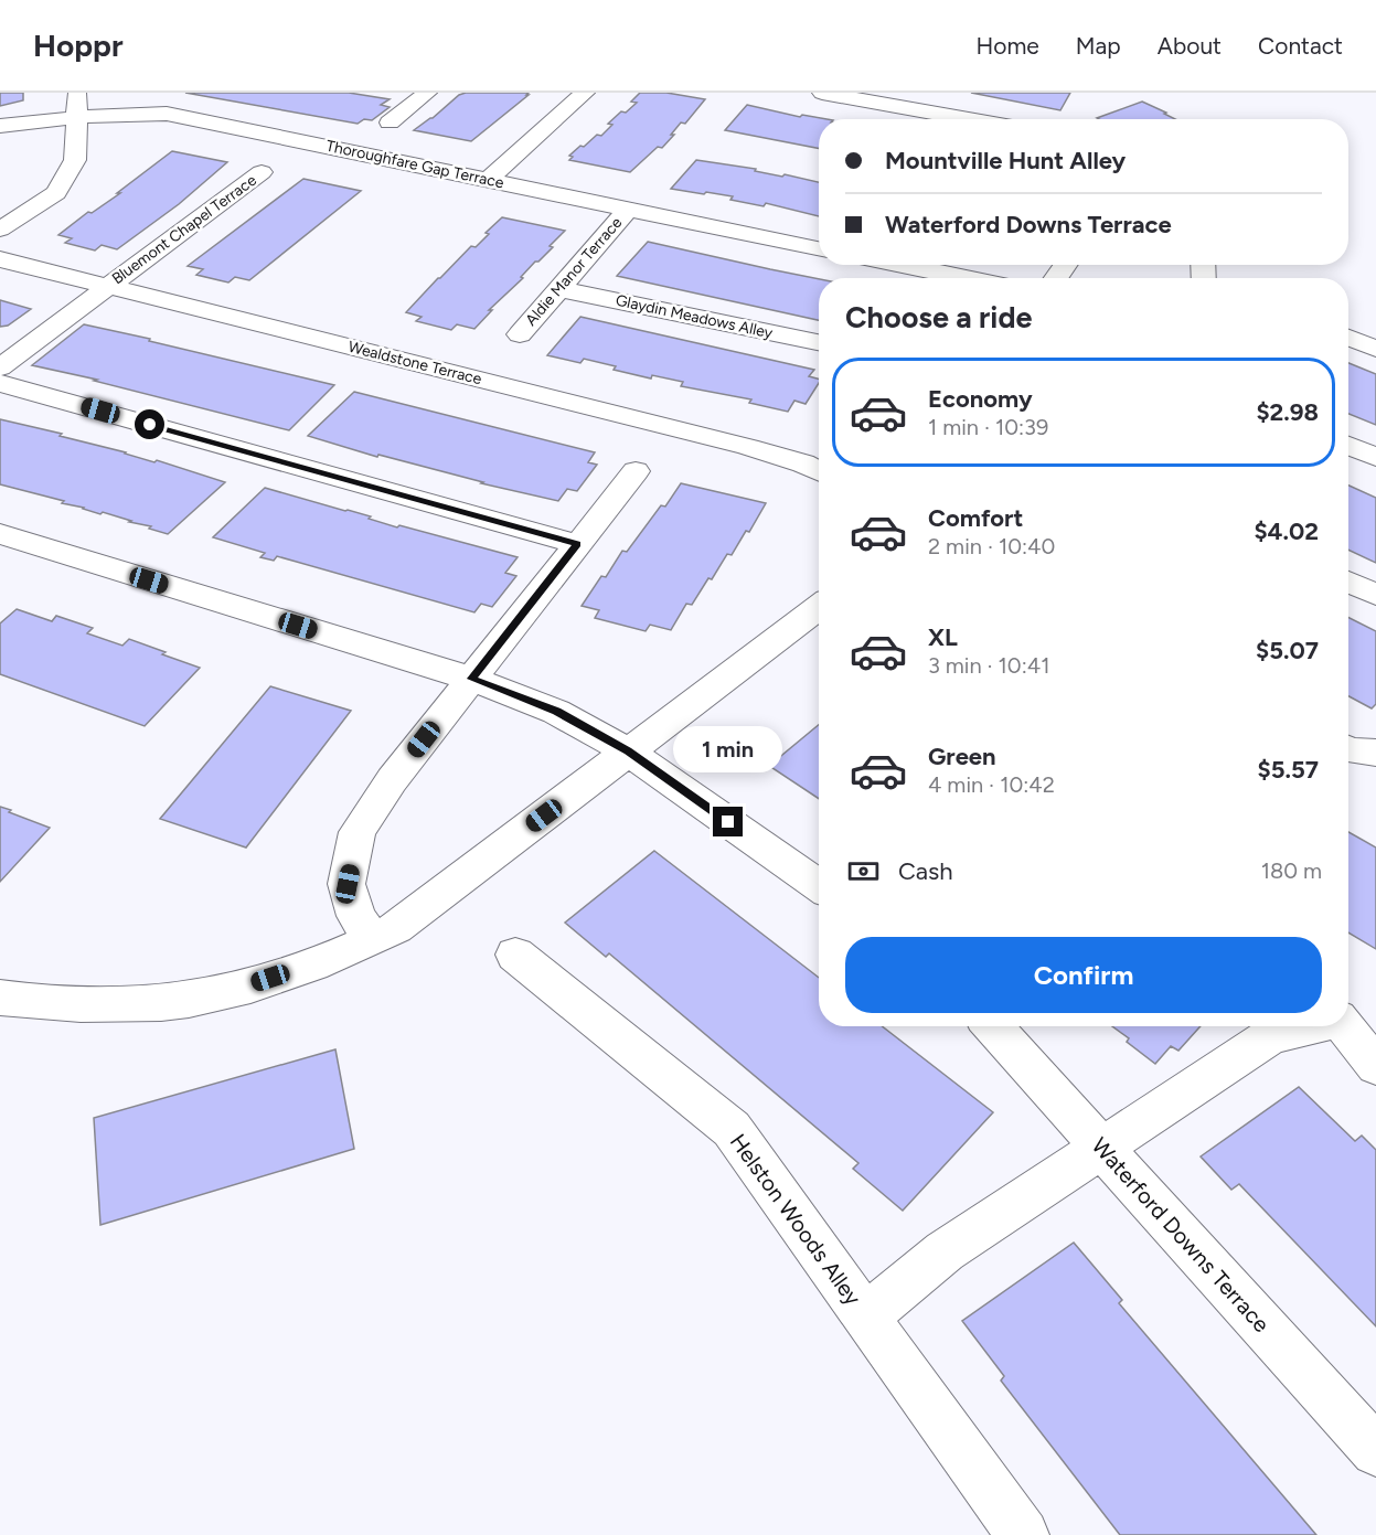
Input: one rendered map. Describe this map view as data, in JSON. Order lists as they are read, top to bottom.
{
  "streets": {
    "street": [
      "Thoroughfare Gap Terrace",
      "Bluemont Chapel Terrace",
      "Aldie Manor Terrace",
      "Glaydin Meadows Alley",
      "Wealdstone Terrace",
      "Helston Woods Alley",
      "Waterford Downs Terrace"
    ]
  },
  "crossings": [
    ["Thoroughfare Gap Terrace", "Aldie Manor Terrace"],
    ["Bluemont Chapel Terrace", "Wealdstone Terrace"],
    ["Aldie Manor Terrace", "Glaydin Meadows Alley"]
  ],
  "page": {
    "header": "Hoppr",
    "nav": [
      "Home",
      "Map",
      "About",
      "Contact"
    ],
    "banner": ["Mountville Hunt Alley", "Waterford Downs Terrace"],
    "heading": "Choose a ride",
    "list": [
      {
        "name": "Economy",
        "note": "1 min · 10:39",
        "value": "$2.98"
      },
      {
        "name": "Comfort",
        "note": "2 min · 10:40",
        "value": "$4.02"
      },
      {
        "name": "XL",
        "note": "3 min · 10:41",
        "value": "$5.07"
      },
      {
        "name": "Green",
        "note": "4 min · 10:42",
        "value": "$5.57"
      }
    ],
    "bubble": "1 min",
    "pay": ["Cash", "180 m"],
    "buttons": "Confirm"
  }
}
